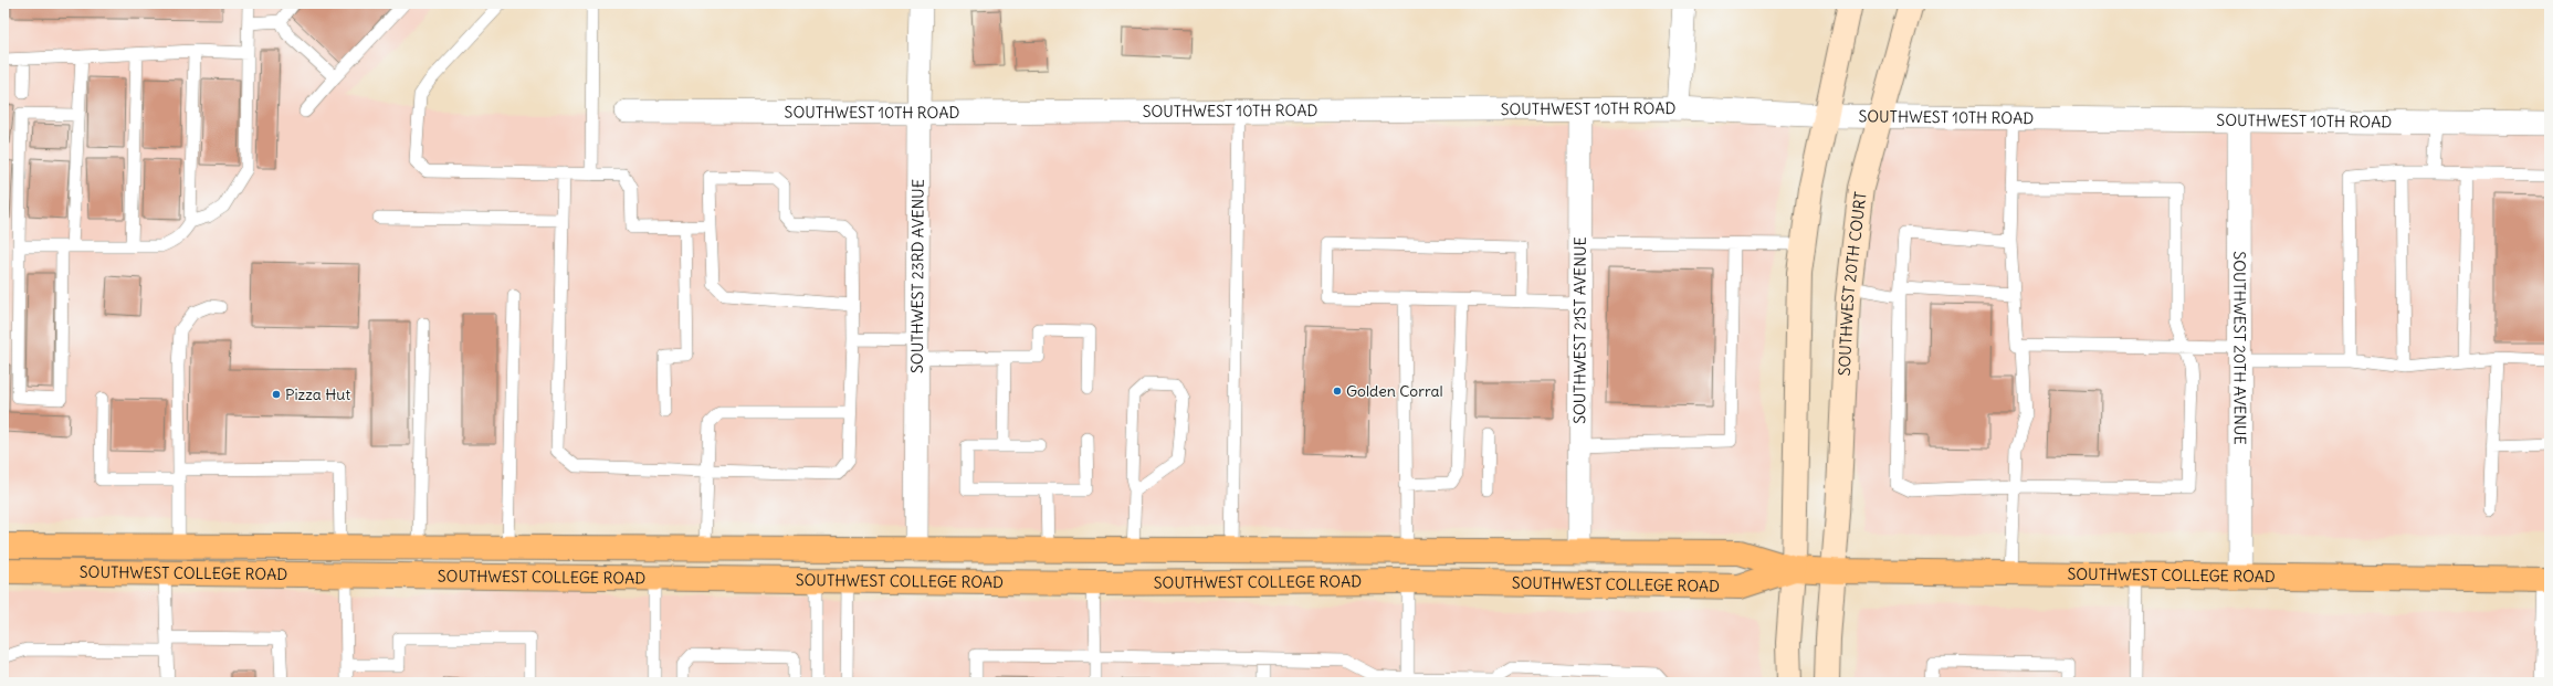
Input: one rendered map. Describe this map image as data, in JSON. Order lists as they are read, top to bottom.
{
  "streets": {
    "main road": ["SOUTHWEST 20TH COURT", "SOUTHWEST COLLEGE ROAD"],
    "street": [
      "SOUTHWEST 10TH ROAD",
      "SOUTHWEST 23RD AVENUE",
      "SOUTHWEST 21ST AVENUE",
      "SOUTHWEST 20TH AVENUE"
    ]
  },
  "crossings": [
    ["SOUTHWEST 10TH ROAD", "SOUTHWEST 23RD AVENUE"],
    ["SOUTHWEST 10TH ROAD", "SOUTHWEST 20TH COURT"],
    ["SOUTHWEST 10TH ROAD", "SOUTHWEST 21ST AVENUE"],
    ["SOUTHWEST 10TH ROAD", "SOUTHWEST 20TH AVENUE"],
    ["SOUTHWEST 23RD AVENUE", "SOUTHWEST COLLEGE ROAD"],
    ["SOUTHWEST 20TH COURT", "SOUTHWEST COLLEGE ROAD"],
    ["SOUTHWEST 21ST AVENUE", "SOUTHWEST COLLEGE ROAD"],
    ["SOUTHWEST 20TH AVENUE", "SOUTHWEST COLLEGE ROAD"]
  ],
  "places": ["Golden Corral", "Pizza Hut"]
}
